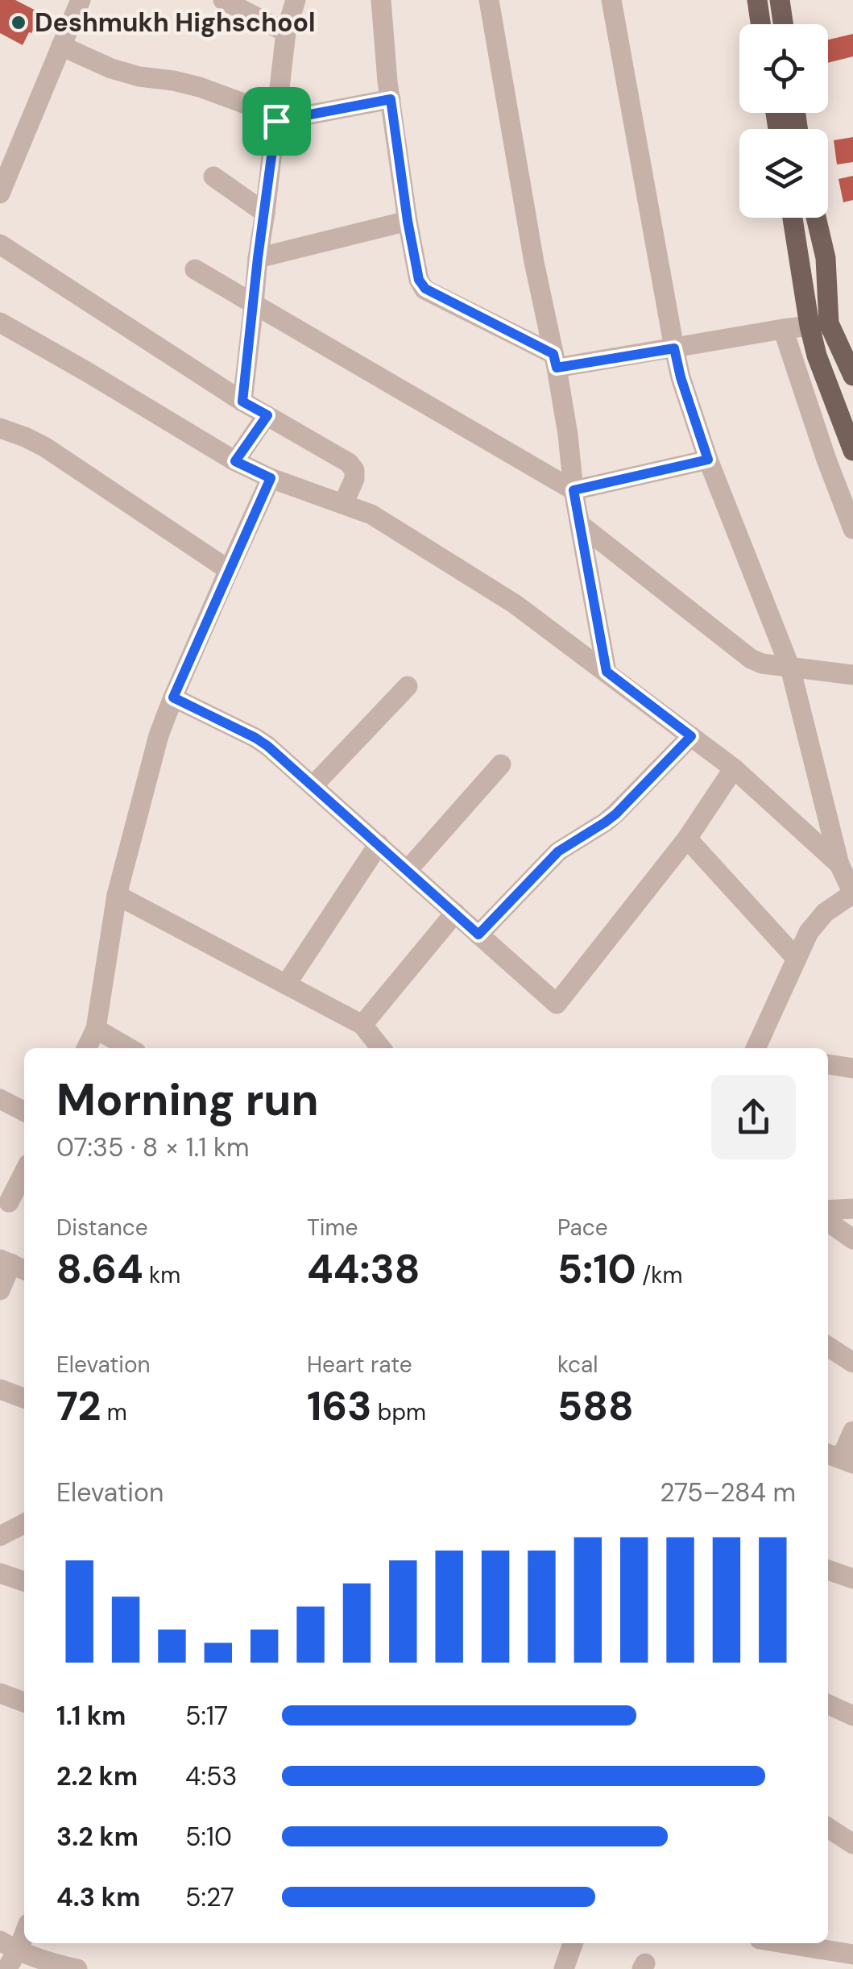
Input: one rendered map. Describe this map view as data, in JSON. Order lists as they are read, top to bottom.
{
  "places": ["Deshmukh Highschool"],
  "page": {
    "heading": ["Morning run", "07:35 · 8 × 1.1 km"],
    "stats": [
      ["Distance", "8.64 km"],
      ["Time", "44:38"],
      ["Pace", "5:10 /km"],
      ["Elevation", "72 m"],
      ["Heart rate", "163 bpm"],
      ["kcal", "588"]
    ],
    "chart": ["Elevation", "275–284 m"],
    "list": [
      {
        "name": "1.1 km",
        "note": "5:17"
      },
      {
        "name": "2.2 km",
        "note": "4:53"
      },
      {
        "name": "3.2 km",
        "note": "5:10"
      },
      {
        "name": "4.3 km",
        "note": "5:27"
      }
    ]
  }
}
